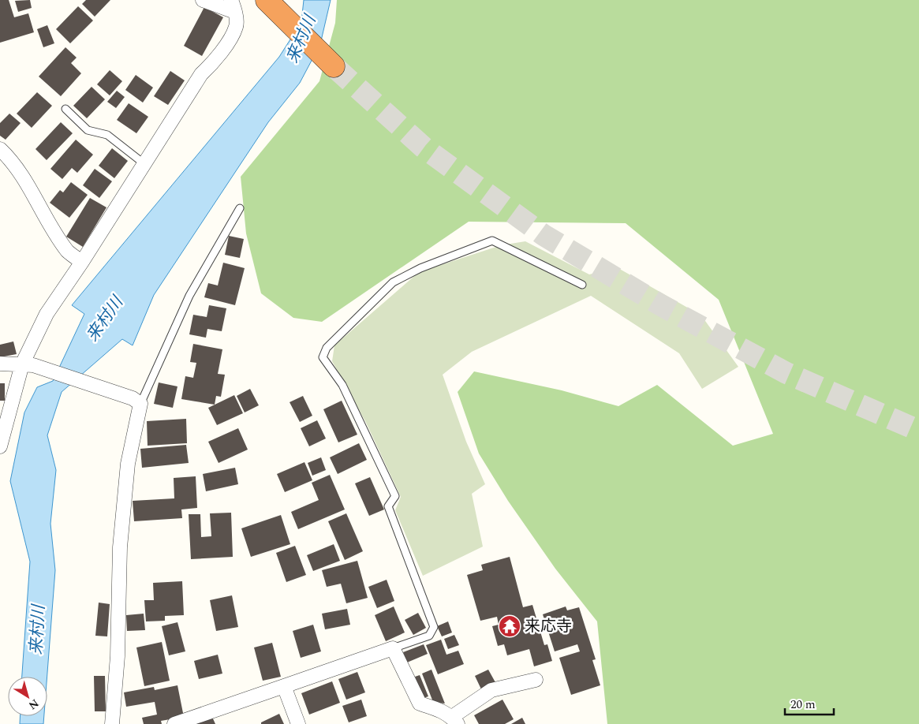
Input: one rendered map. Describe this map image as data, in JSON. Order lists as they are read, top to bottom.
{
  "water": ["来村川"],
  "places": {
    "temple": ["来応寺"]
  },
  "scale_bar": "20 m",
  "north": "bottom right"
}
